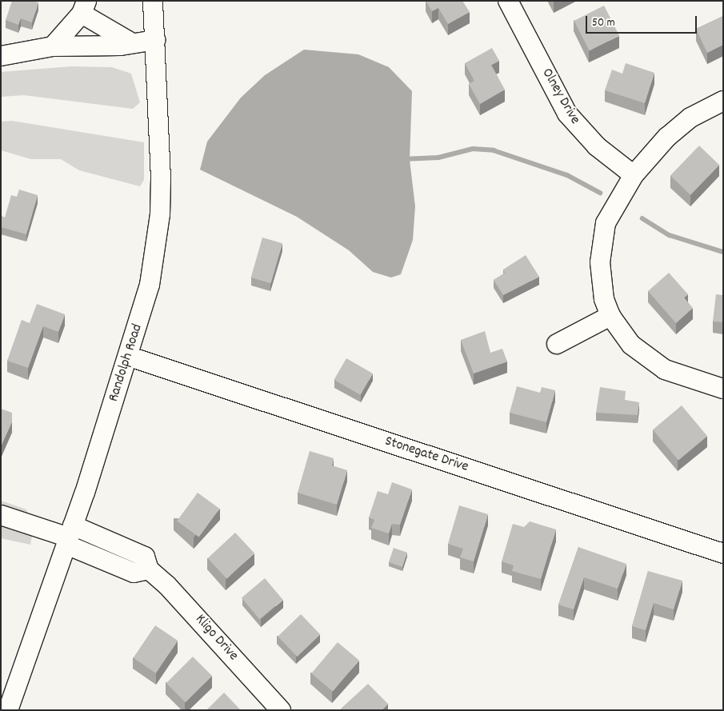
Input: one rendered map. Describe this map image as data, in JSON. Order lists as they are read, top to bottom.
{
  "streets": {
    "street": [
      "Olney Drive",
      "Randolph Road",
      "Stonegate Drive",
      "Kligo Drive"
    ]
  },
  "crossings": [
    ["Randolph Road", "Stonegate Drive"],
    ["Randolph Road", "Kligo Drive"]
  ],
  "scale_bar": "50 m"
}
